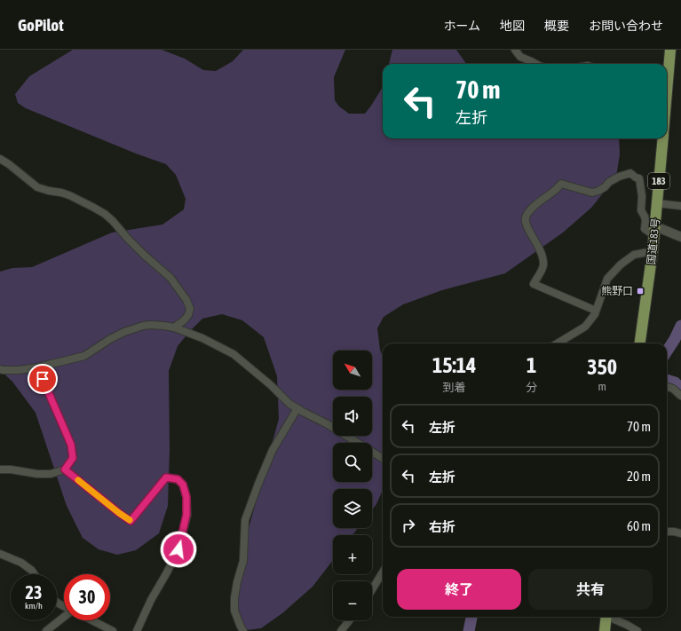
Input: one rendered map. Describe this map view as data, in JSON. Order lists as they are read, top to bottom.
{
  "streets": {
    "highway": ["183", "国道183号"]
  },
  "places": {
    "transit": ["熊野口"]
  },
  "north": "top left",
  "page": {
    "header": "GoPilot",
    "nav": [
      "ホーム",
      "地図",
      "概要",
      "お問い合わせ"
    ],
    "turn": ["70 m", "左折"],
    "eta": [
      "15:14",
      "到着",
      "1",
      "分",
      "350",
      "m"
    ],
    "map_buttons": ["+", "−"],
    "list": [
      {
        "name": "左折",
        "value": "70 m"
      },
      {
        "name": "左折",
        "value": "20 m"
      },
      {
        "name": "右折",
        "value": "60 m"
      }
    ],
    "buttons": ["終了", "共有"],
    "speed": "23 km/h",
    "limit": "30"
  }
}
